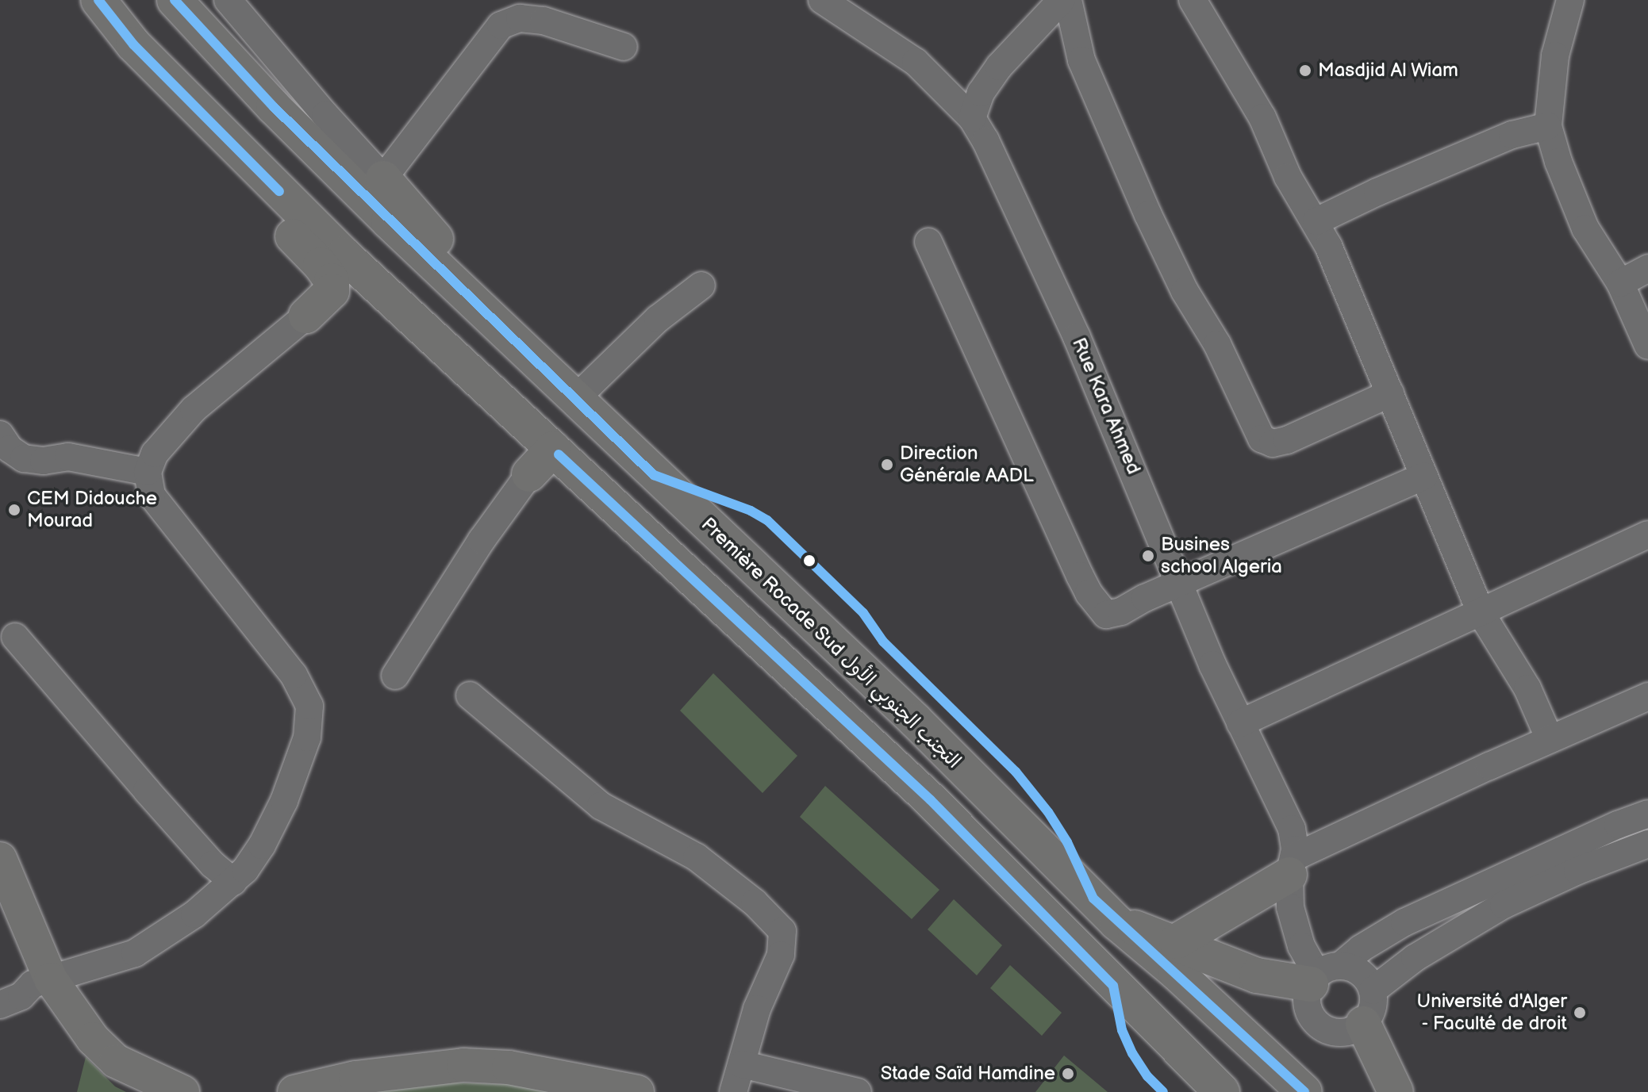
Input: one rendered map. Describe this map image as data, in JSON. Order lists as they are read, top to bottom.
{
  "streets": {
    "highway": ["Première Rocade Sud التجنب الجنوبي الأول"],
    "street": ["Rue Kara Ahmed"]
  },
  "places": [
    "Masdjid Al Wiam",
    "Direction Générale AADL",
    "CEM Didouche Mourad",
    "Busines school Algeria",
    "Université d'Alger - Faculté de droit",
    "Stade Saïd Hamdine"
  ]
}
